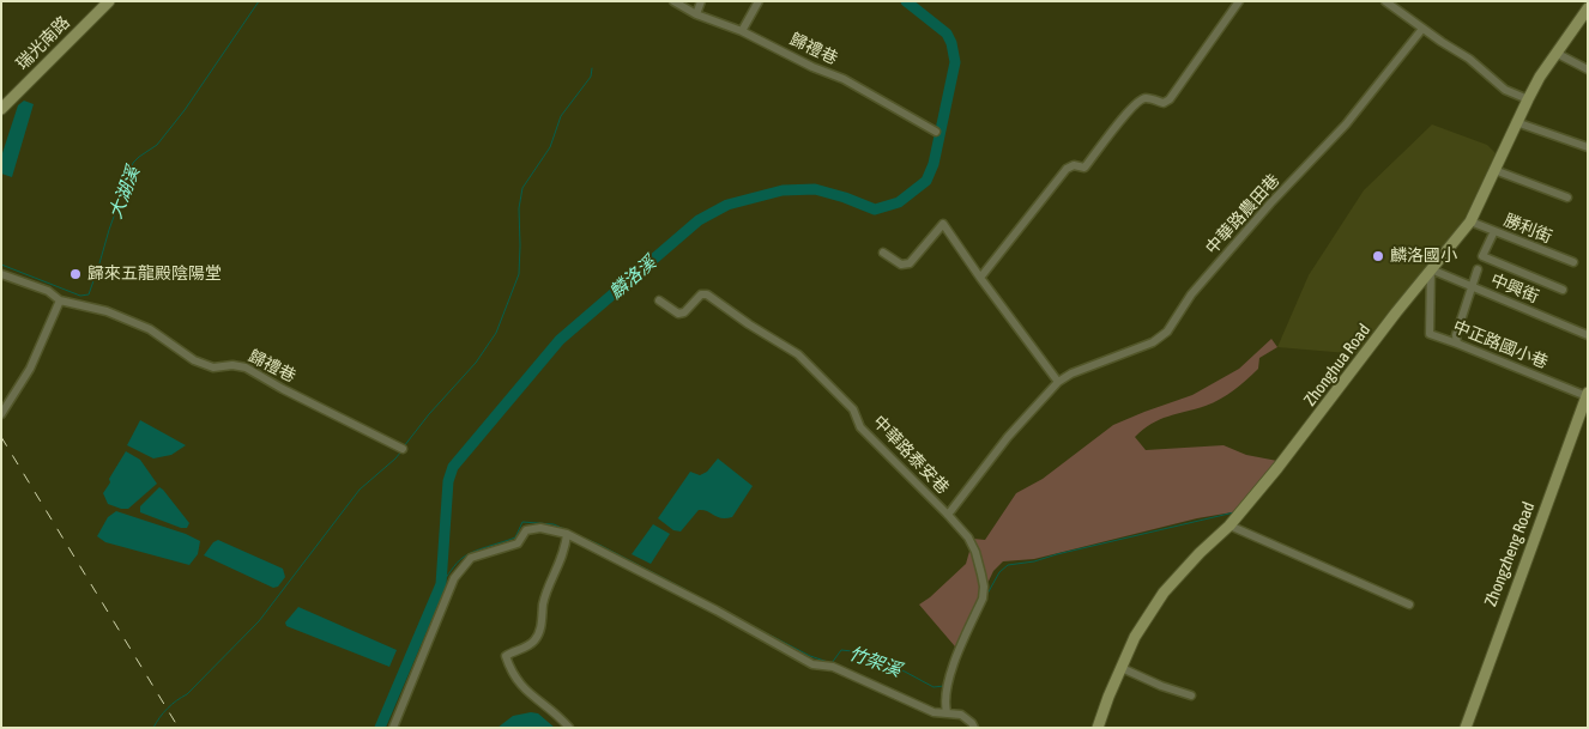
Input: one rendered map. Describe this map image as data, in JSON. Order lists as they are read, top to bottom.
{
  "streets": {
    "street": [
      "瑞光南路",
      "歸禮巷",
      "中華路農田巷",
      "勝利街",
      "中興街",
      "中正路國小巷",
      "Zhonghua Road",
      "中華路泰安巷",
      "Zhongzheng Road"
    ]
  },
  "crossings": [
    ["中華路農田巷", "中華路泰安巷"],
    ["勝利街", "Zhonghua Road"],
    ["中興街", "中正路國小巷"],
    ["中興街", "Zhonghua Road"],
    ["中正路國小巷", "Zhonghua Road"],
    ["中正路國小巷", "Zhongzheng Road"]
  ],
  "water": ["大湖溪", "麟洛溪", "竹架溪"],
  "places": ["麟洛國小", "歸來五龍殿陰陽堂"]
}
